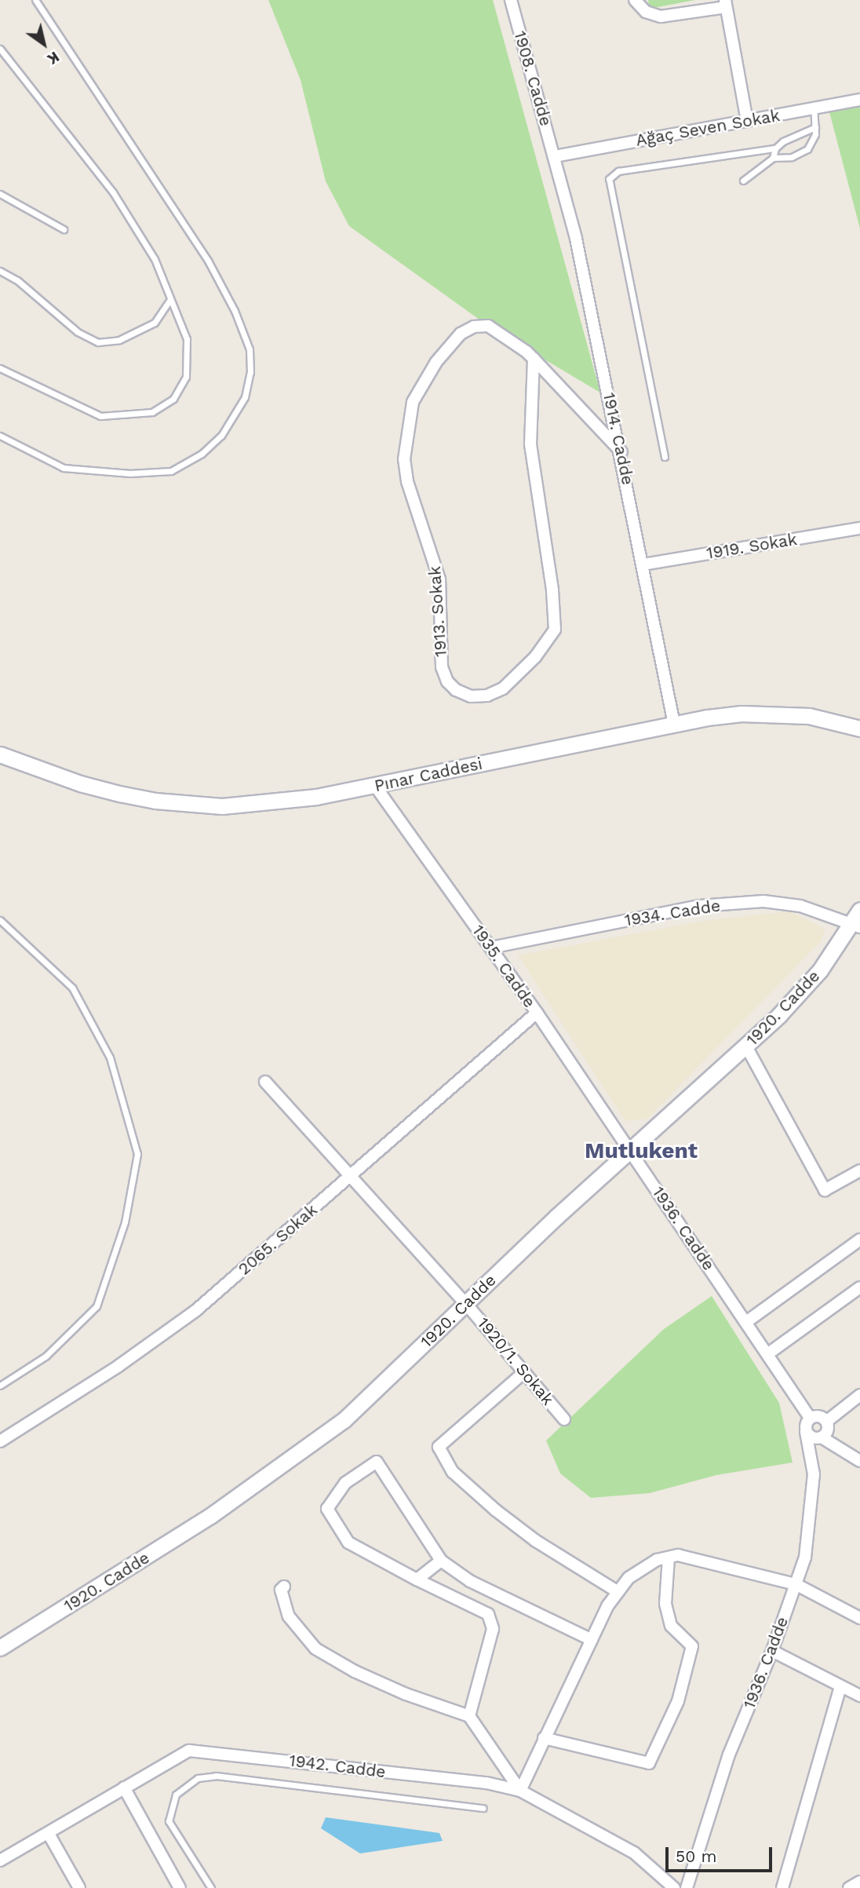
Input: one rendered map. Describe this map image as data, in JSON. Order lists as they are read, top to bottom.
{
  "streets": {
    "main road": ["Pınar Caddesi", "1920. Cadde"],
    "street": [
      "1908. Cadde",
      "Ağaç Seven Sokak",
      "1914. Cadde",
      "1919. Sokak",
      "1913. Sokak",
      "1934. Cadde",
      "1935. Cadde",
      "1936. Cadde",
      "2065. Sokak",
      "1920/1. Sokak",
      "1942. Cadde"
    ]
  },
  "crossings": [
    ["1908. Cadde", "Ağaç Seven Sokak"],
    ["1908. Cadde", "1914. Cadde"],
    ["Ağaç Seven Sokak", "1914. Cadde"],
    ["1914. Cadde", "1919. Sokak"],
    ["1914. Cadde", "1913. Sokak"],
    ["1914. Cadde", "Pınar Caddesi"],
    ["Pınar Caddesi", "1935. Cadde"],
    ["1934. Cadde", "1935. Cadde"],
    ["1934. Cadde", "1920. Cadde"],
    ["1935. Cadde", "1920. Cadde"],
    ["1935. Cadde", "1936. Cadde"],
    ["1935. Cadde", "2065. Sokak"],
    ["1920. Cadde", "1936. Cadde"],
    ["1920. Cadde", "1920/1. Sokak"],
    ["2065. Sokak", "1920/1. Sokak"]
  ],
  "districts": ["Mutlukent"],
  "scale_bar": "50 m",
  "north": "bottom right"
}
